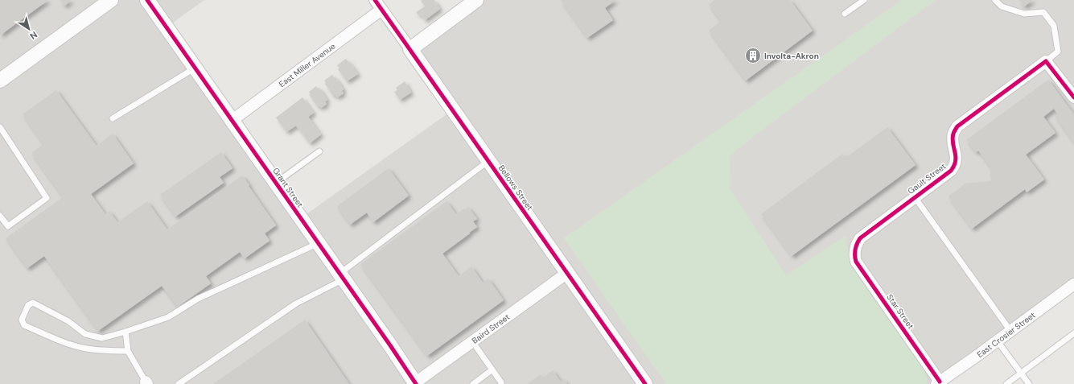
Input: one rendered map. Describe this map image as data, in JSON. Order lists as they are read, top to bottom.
{
  "streets": {
    "street": [
      "East Miller Avenue",
      "Gault Street",
      "Grant Street",
      "Bellows Street",
      "Star Street",
      "Baird Street",
      "East Crosier Street"
    ]
  },
  "crossings": [
    ["East Miller Avenue", "Grant Street"],
    ["East Miller Avenue", "Bellows Street"],
    ["Gault Street", "Star Street"],
    ["Grant Street", "Baird Street"],
    ["Bellows Street", "Baird Street"],
    ["Star Street", "East Crosier Street"]
  ],
  "places": {
    "building": ["Involta-Akron"]
  },
  "north": "bottom right"
}
